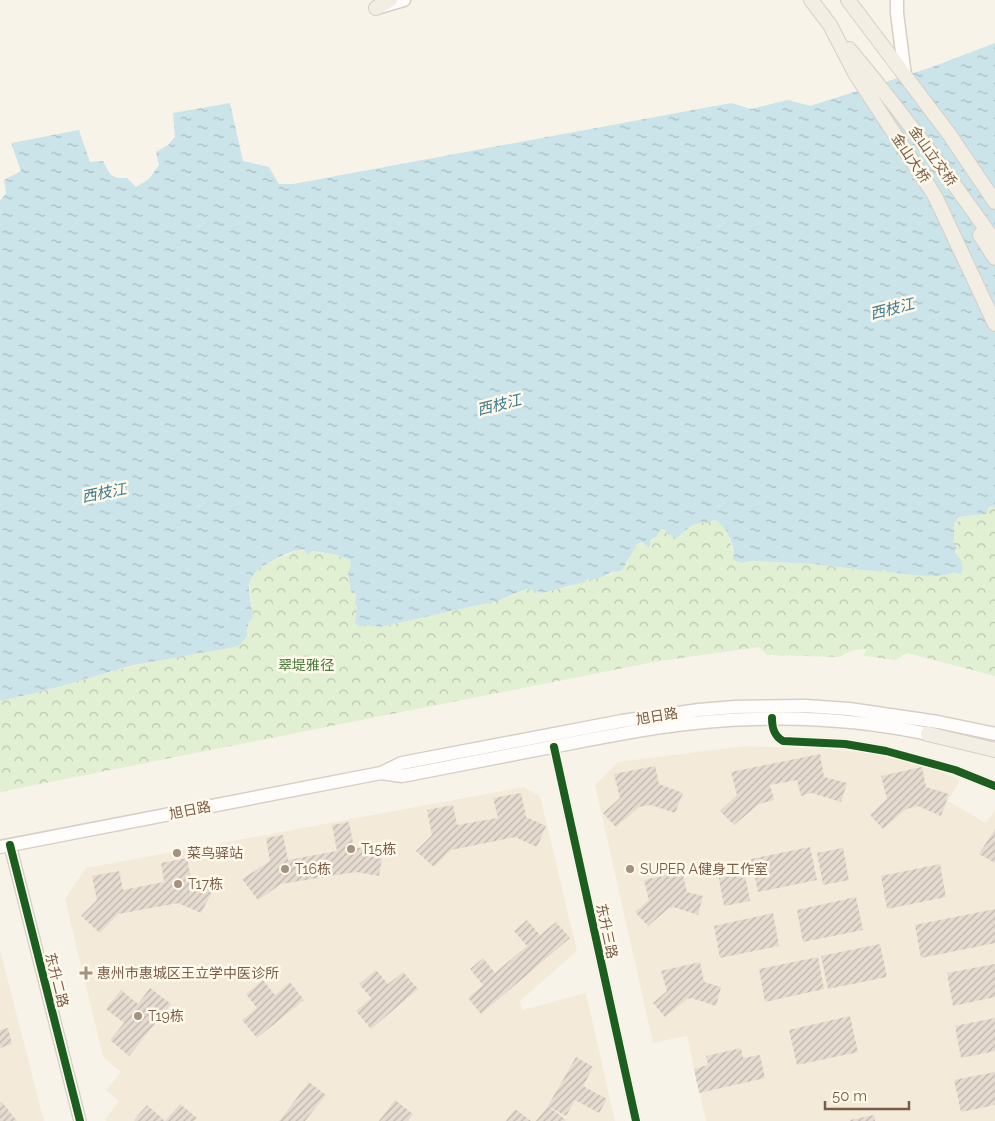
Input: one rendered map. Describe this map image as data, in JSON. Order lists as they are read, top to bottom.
{
  "streets": {
    "main road": ["金山立交桥", "金山大桥", "旭日路"],
    "street": ["东升三路", "东升二路"]
  },
  "crossings": [
    ["金山立交桥", "金山大桥"],
    ["旭日路", "东升三路"],
    ["旭日路", "东升二路"]
  ],
  "water": ["西枝江"],
  "parks": ["翠堤雅径"],
  "places": {
    "other": [
      "T15栋",
      "菜鸟驿站",
      "T16栋",
      "SUPER A健身工作室",
      "T17栋",
      "T19栋"
    ],
    "health": ["惠州市惠城区王立学中医诊所"]
  },
  "scale_bar": "50 m"
}
